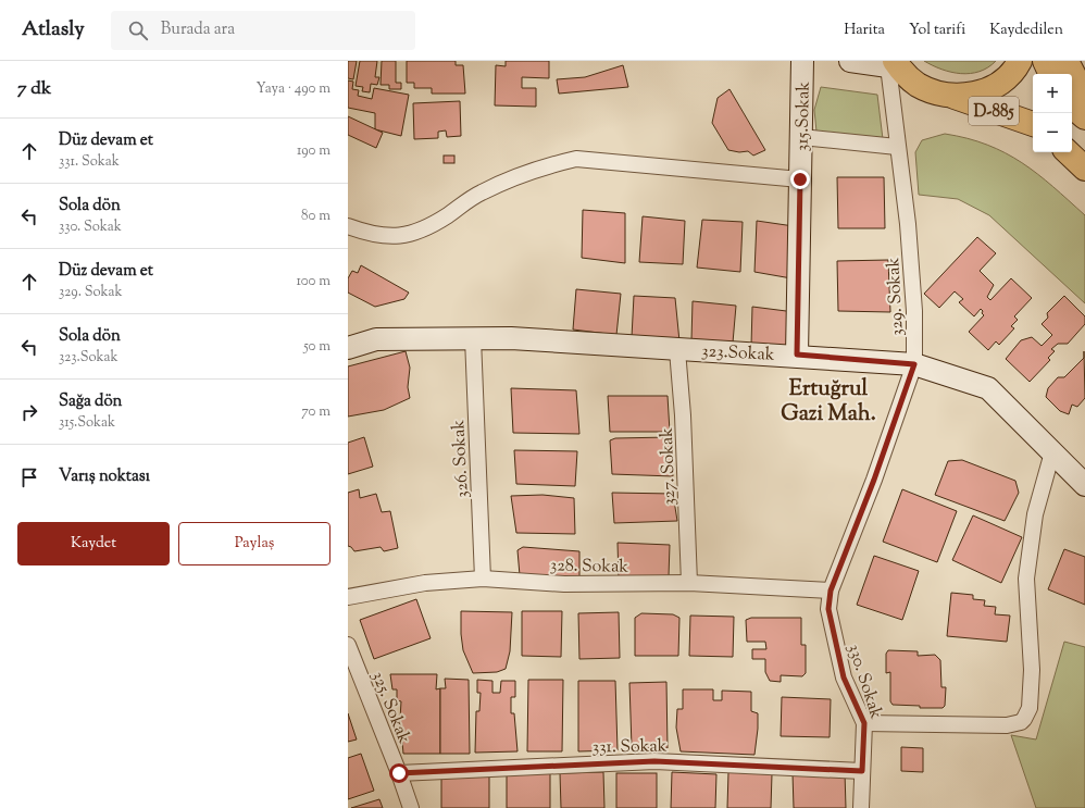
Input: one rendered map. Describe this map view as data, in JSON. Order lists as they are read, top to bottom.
{
  "streets": {
    "highway": ["D-885"],
    "street": [
      "315.Sokak",
      "329. Sokak",
      "323.Sokak",
      "326. Sokak",
      "327. Sokak",
      "328. Sokak",
      "330. Sokak",
      "325. Sokak",
      "331. Sokak"
    ]
  },
  "crossings": [
    ["315.Sokak", "323.Sokak"],
    ["329. Sokak", "323.Sokak"],
    ["329. Sokak", "328. Sokak"],
    ["329. Sokak", "330. Sokak"],
    ["323.Sokak", "326. Sokak"],
    ["323.Sokak", "327. Sokak"],
    ["326. Sokak", "328. Sokak"],
    ["327. Sokak", "328. Sokak"],
    ["328. Sokak", "330. Sokak"],
    ["330. Sokak", "331. Sokak"],
    ["325. Sokak", "331. Sokak"]
  ],
  "districts": ["Ertuğrul Gazi Mah."],
  "page": {
    "header": "Atlasly",
    "search": "Burada ara",
    "nav": ["Harita", "Yol tarifi", "Kaydedilen"],
    "heading": ["7 dk", "Yaya · 490 m"],
    "map_buttons": ["+", "−"],
    "list": [
      ["Düz devam et", "331. Sokak", "190 m"],
      ["Sola dön", "330. Sokak", "80 m"],
      ["Düz devam et", "329. Sokak", "100 m"],
      ["Sola dön", "323.Sokak", "50 m"],
      ["Sağa dön", "315.Sokak", "70 m"],
      "Varış noktası"
    ],
    "buttons": ["Kaydet", "Paylaş"]
  }
}
